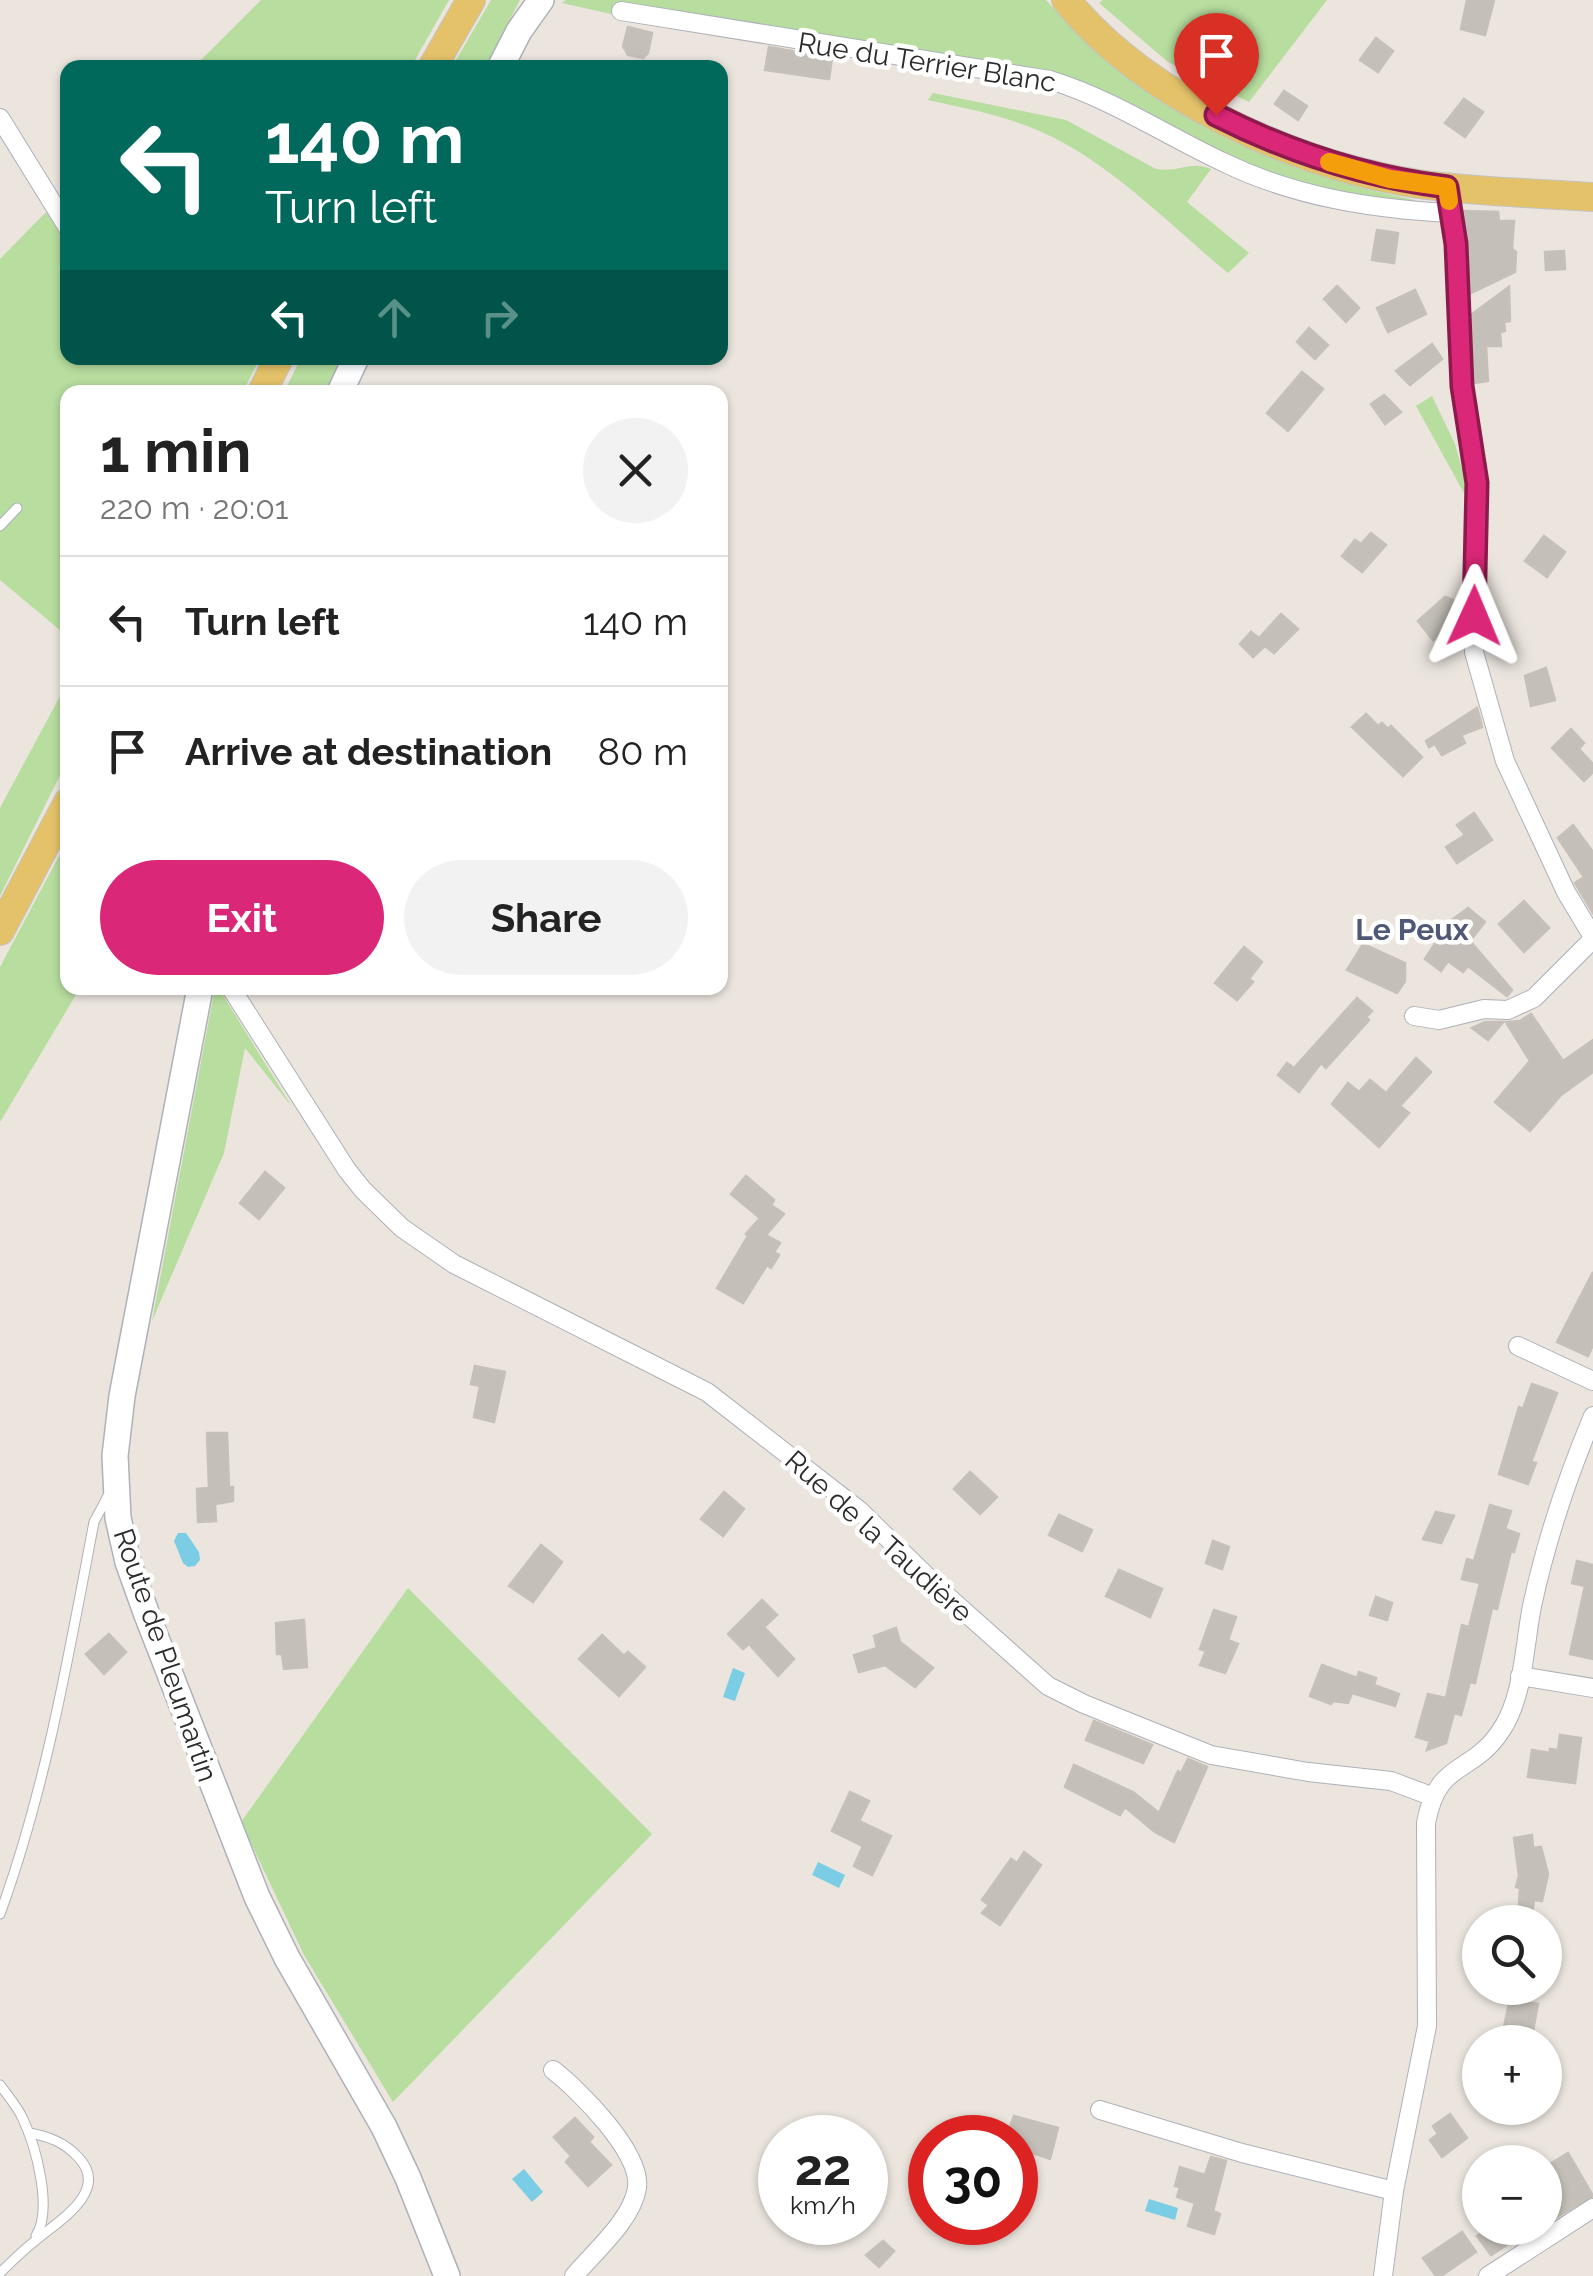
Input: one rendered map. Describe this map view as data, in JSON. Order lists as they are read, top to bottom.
{
  "streets": {
    "main road": ["Route de Pleumartin"],
    "street": ["Rue du Terrier Blanc", "Rue de la Taudière"]
  },
  "districts": ["Le Peux"],
  "page": {
    "turn": ["140 m", "Turn left"],
    "heading": ["1 min", "220 m · 20:01"],
    "list": [
      {
        "name": "Turn left",
        "value": "140 m"
      },
      {
        "name": "Arrive at destination",
        "value": "80 m"
      }
    ],
    "buttons": ["Exit", "Share"],
    "map_buttons": ["+", "−"],
    "speed": "22 km/h",
    "limit": "30"
  }
}
